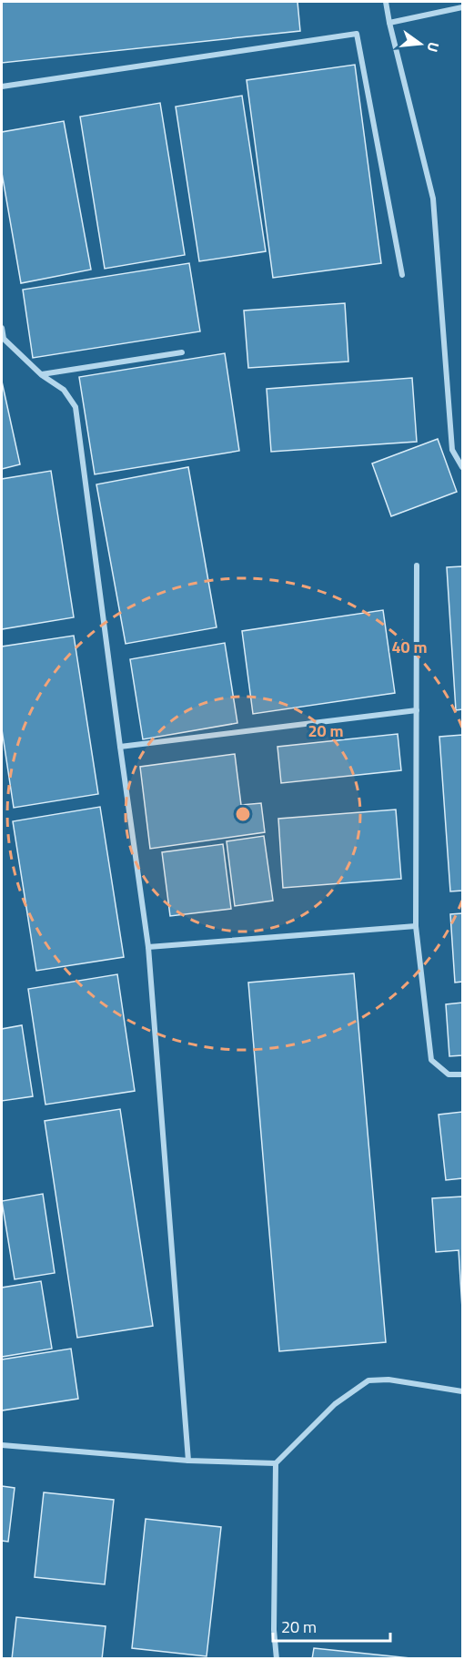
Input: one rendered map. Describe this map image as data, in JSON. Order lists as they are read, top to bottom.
{
  "scale_bar": "20 m",
  "north": "right",
  "rings": ["40 m", "20 m"]
}
